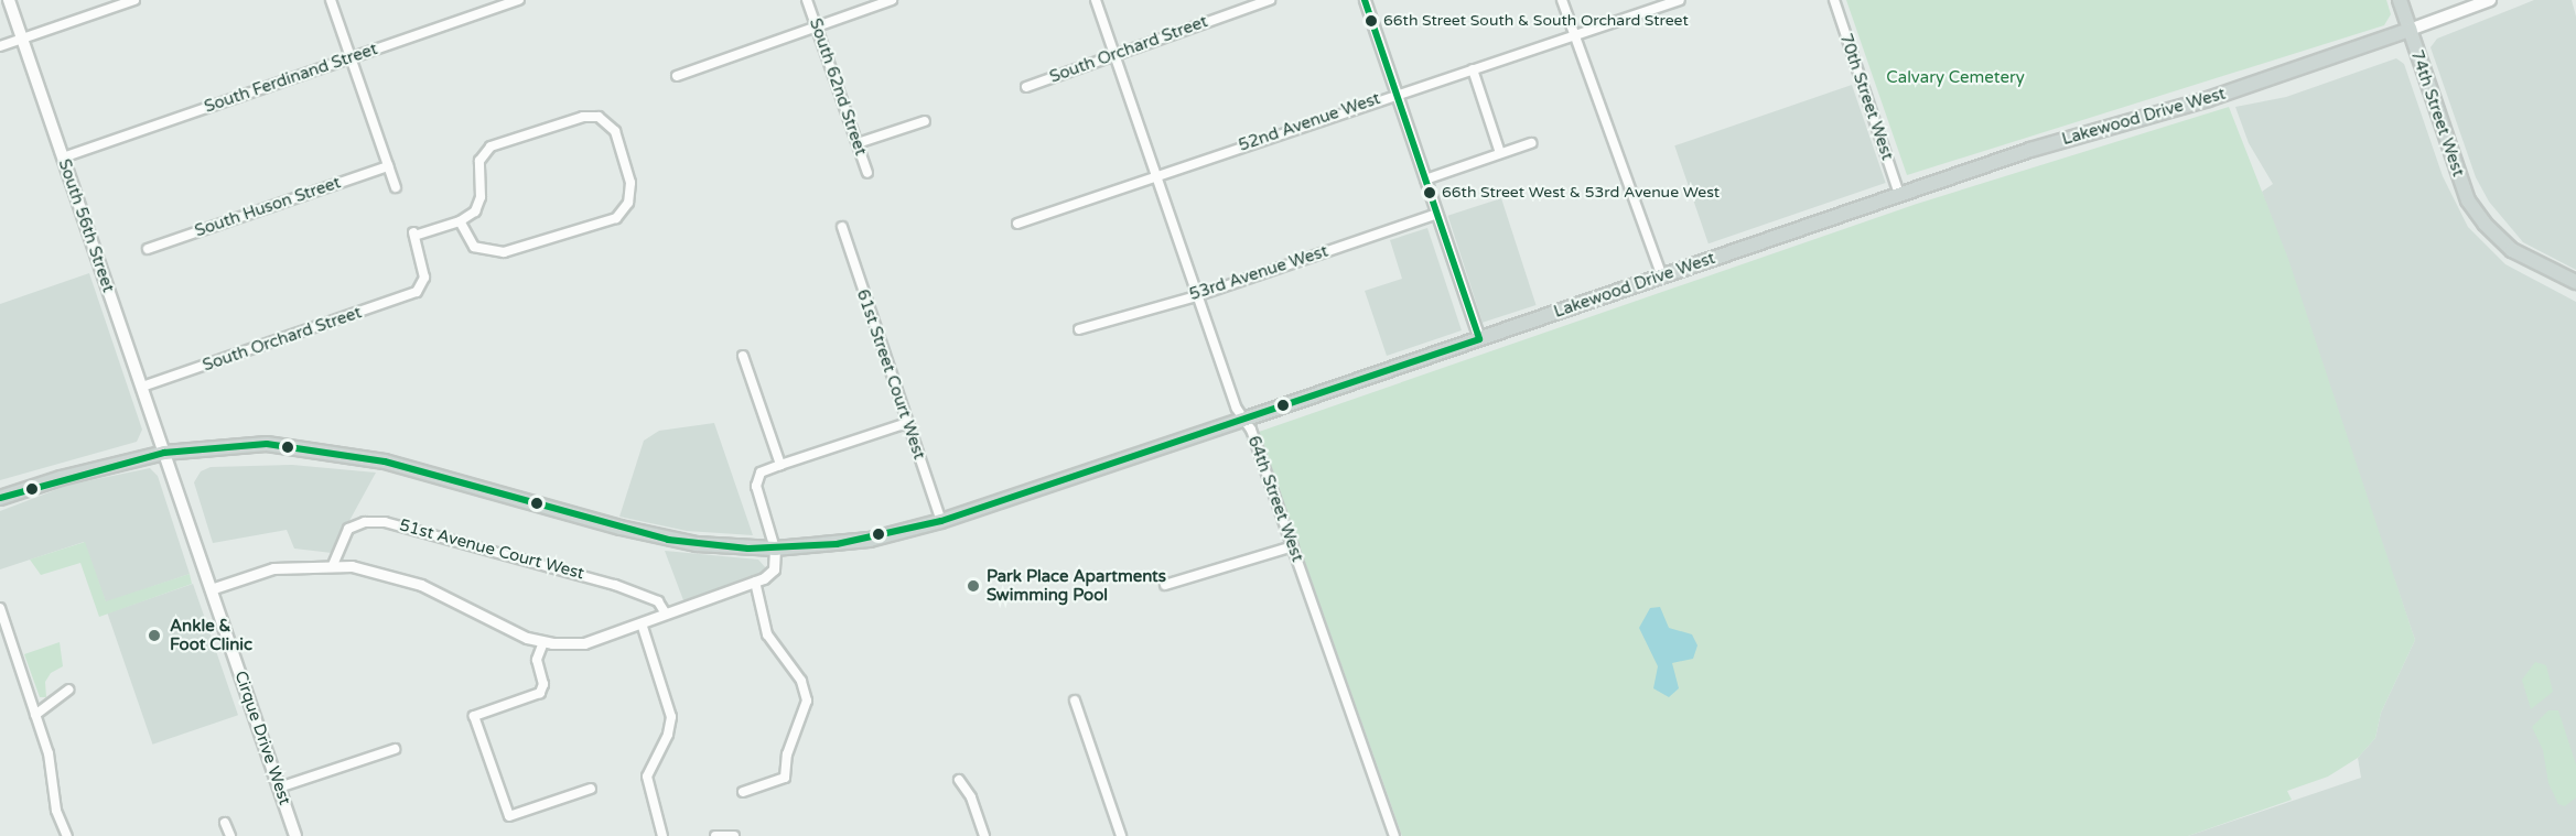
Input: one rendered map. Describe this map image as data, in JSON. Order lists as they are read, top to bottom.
{
  "streets": {
    "main road": [
      "74th Street West",
      "Lakewood Drive West",
      "South 56th Street",
      "Cirque Drive West"
    ],
    "street": [
      "South Orchard Street",
      "South Ferdinand Street",
      "South 62nd Street",
      "70th Street West",
      "52nd Avenue West",
      "South Huson Street",
      "53rd Avenue West",
      "61st Street Court West",
      "64th Street West",
      "51st Avenue Court West"
    ]
  },
  "crossings": [
    ["South Orchard Street", "South 56th Street"],
    ["South Orchard Street", "64th Street West"],
    ["South Ferdinand Street", "South 56th Street"],
    ["70th Street West", "Lakewood Drive West"],
    ["74th Street West", "Lakewood Drive West"],
    ["Lakewood Drive West", "South 56th Street"],
    ["Lakewood Drive West", "61st Street Court West"],
    ["Lakewood Drive West", "64th Street West"],
    ["Lakewood Drive West", "Cirque Drive West"],
    ["52nd Avenue West", "64th Street West"],
    ["South 56th Street", "Cirque Drive West"],
    ["53rd Avenue West", "64th Street West"]
  ],
  "parks": ["Calvary Cemetery"],
  "places": [
    "66th Street South & South Orchard Street",
    "66th Street West & 53rd Avenue West",
    "Park Place Apartments Swimming Pool",
    "Ankle & Foot Clinic"
  ]
}
